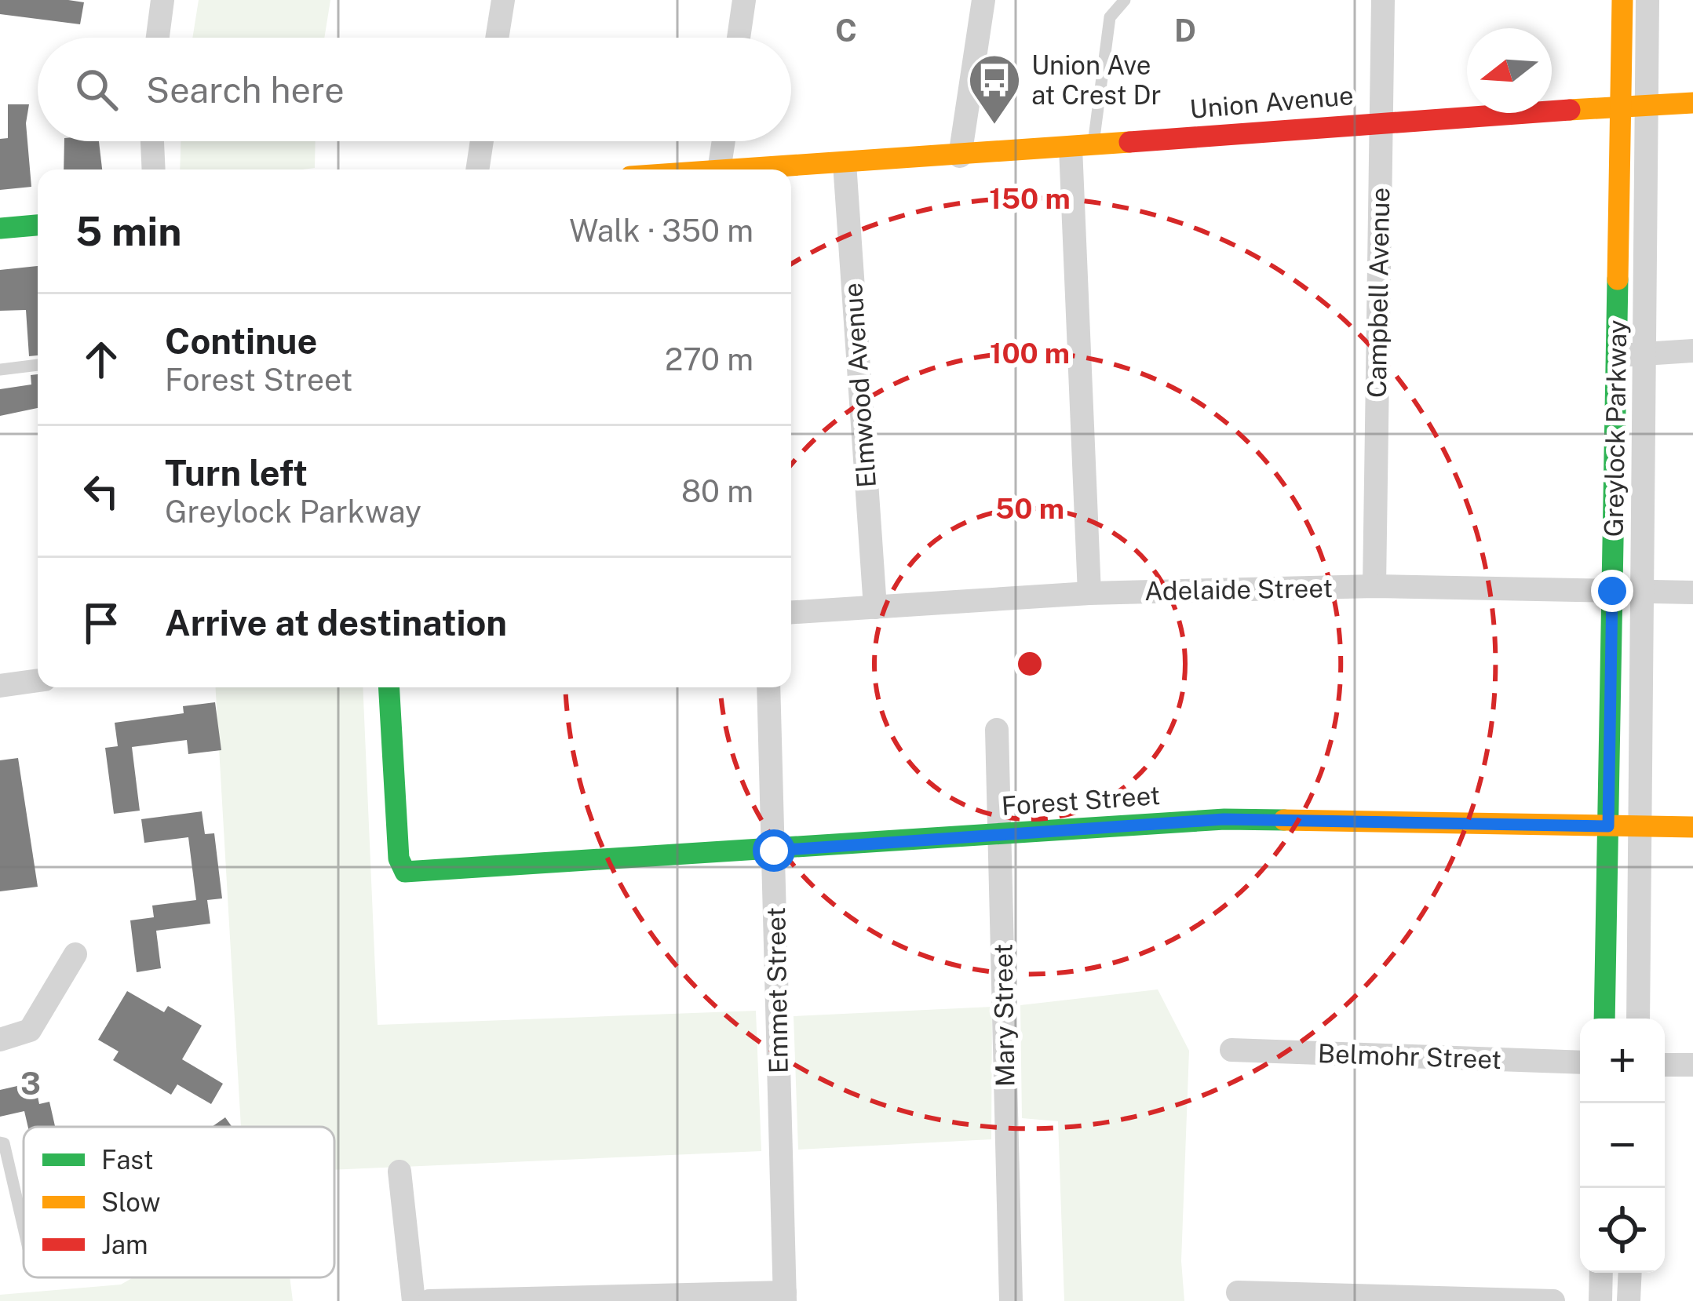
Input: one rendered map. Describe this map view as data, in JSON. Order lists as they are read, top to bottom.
{
  "streets": {
    "street": [
      "Union Avenue",
      "Campbell Avenue",
      "Elmwood Avenue",
      "Greylock Parkway",
      "Adelaide Street",
      "Forest Street",
      "Emmet Street",
      "Mary Street",
      "Belmohr Street"
    ]
  },
  "crossings": [
    ["Union Avenue", "Campbell Avenue"],
    ["Union Avenue", "Elmwood Avenue"],
    ["Union Avenue", "Greylock Parkway"],
    ["Campbell Avenue", "Adelaide Street"],
    ["Elmwood Avenue", "Adelaide Street"],
    ["Greylock Parkway", "Adelaide Street"],
    ["Greylock Parkway", "Forest Street"],
    ["Forest Street", "Emmet Street"],
    ["Forest Street", "Mary Street"]
  ],
  "places": {
    "bus stop": ["Union Ave at Crest Dr"]
  },
  "legend": ["Fast", "Slow", "Jam"],
  "north": "left",
  "page": {
    "search": "Search here",
    "heading": ["5 min", "Walk · 350 m"],
    "list": [
      ["Continue", "Forest Street", "270 m"],
      ["Turn left", "Greylock Parkway", "80 m"],
      "Arrive at destination"
    ],
    "map_buttons": ["+", "−"]
  },
  "grid": {
    "columns": ["C", "D"],
    "rows": ["3"]
  },
  "rings": ["150 m", "100 m", "50 m"]
}
